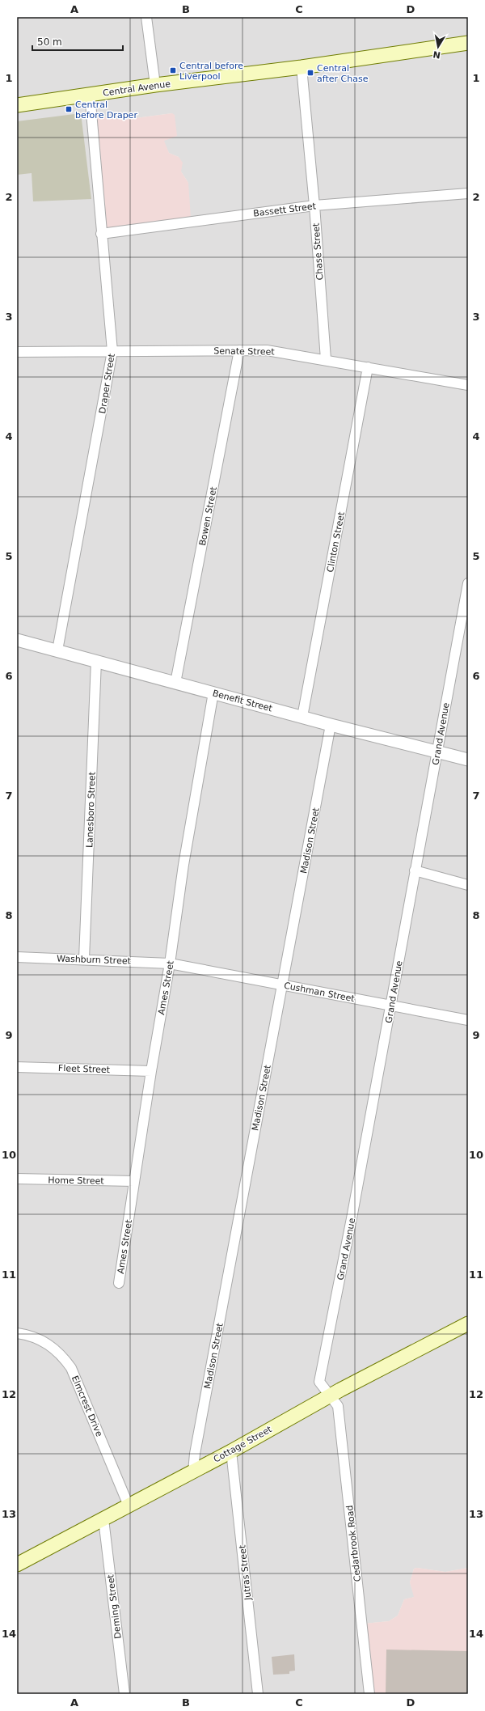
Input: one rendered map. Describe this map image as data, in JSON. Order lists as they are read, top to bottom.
{
  "streets": {
    "main road": ["Central Avenue", "Cottage Street"],
    "street": [
      "Bassett Street",
      "Chase Street",
      "Senate Street",
      "Draper Street",
      "Bowen Street",
      "Clinton Street",
      "Benefit Street",
      "Grand Avenue",
      "Lanesboro Street",
      "Madison Street",
      "Washburn Street",
      "Ames Street",
      "Cushman Street",
      "Fleet Street",
      "Home Street",
      "Elmcrest Drive",
      "Cedarbrook Road",
      "Jutras Street",
      "Deming Street"
    ]
  },
  "crossings": [
    ["Central Avenue", "Chase Street"],
    ["Central Avenue", "Draper Street"],
    ["Bassett Street", "Chase Street"],
    ["Bassett Street", "Draper Street"],
    ["Chase Street", "Senate Street"],
    ["Senate Street", "Draper Street"],
    ["Senate Street", "Bowen Street"],
    ["Senate Street", "Clinton Street"],
    ["Draper Street", "Benefit Street"],
    ["Bowen Street", "Benefit Street"],
    ["Clinton Street", "Benefit Street"],
    ["Benefit Street", "Grand Avenue"],
    ["Benefit Street", "Lanesboro Street"],
    ["Benefit Street", "Madison Street"],
    ["Benefit Street", "Ames Street"],
    ["Grand Avenue", "Cushman Street"],
    ["Grand Avenue", "Cottage Street"],
    ["Grand Avenue", "Cedarbrook Road"],
    ["Lanesboro Street", "Washburn Street"],
    ["Madison Street", "Cushman Street"],
    ["Madison Street", "Cottage Street"],
    ["Washburn Street", "Ames Street"],
    ["Washburn Street", "Cushman Street"],
    ["Ames Street", "Cushman Street"],
    ["Ames Street", "Fleet Street"],
    ["Ames Street", "Home Street"],
    ["Elmcrest Drive", "Cottage Street"],
    ["Cottage Street", "Cedarbrook Road"],
    ["Cottage Street", "Jutras Street"],
    ["Cottage Street", "Deming Street"]
  ],
  "places": {
    "transit": ["Central before Liverpool", "Central after Chase", "Central before Draper"]
  },
  "scale_bar": "50 m",
  "north": "bottom",
  "grid": {
    "columns": [
      "A",
      "B",
      "C",
      "D"
    ],
    "rows": [
      "1",
      "2",
      "3",
      "4",
      "5",
      "6",
      "7",
      "8",
      "9",
      "10",
      "11",
      "12",
      "13",
      "14"
    ]
  }
}
